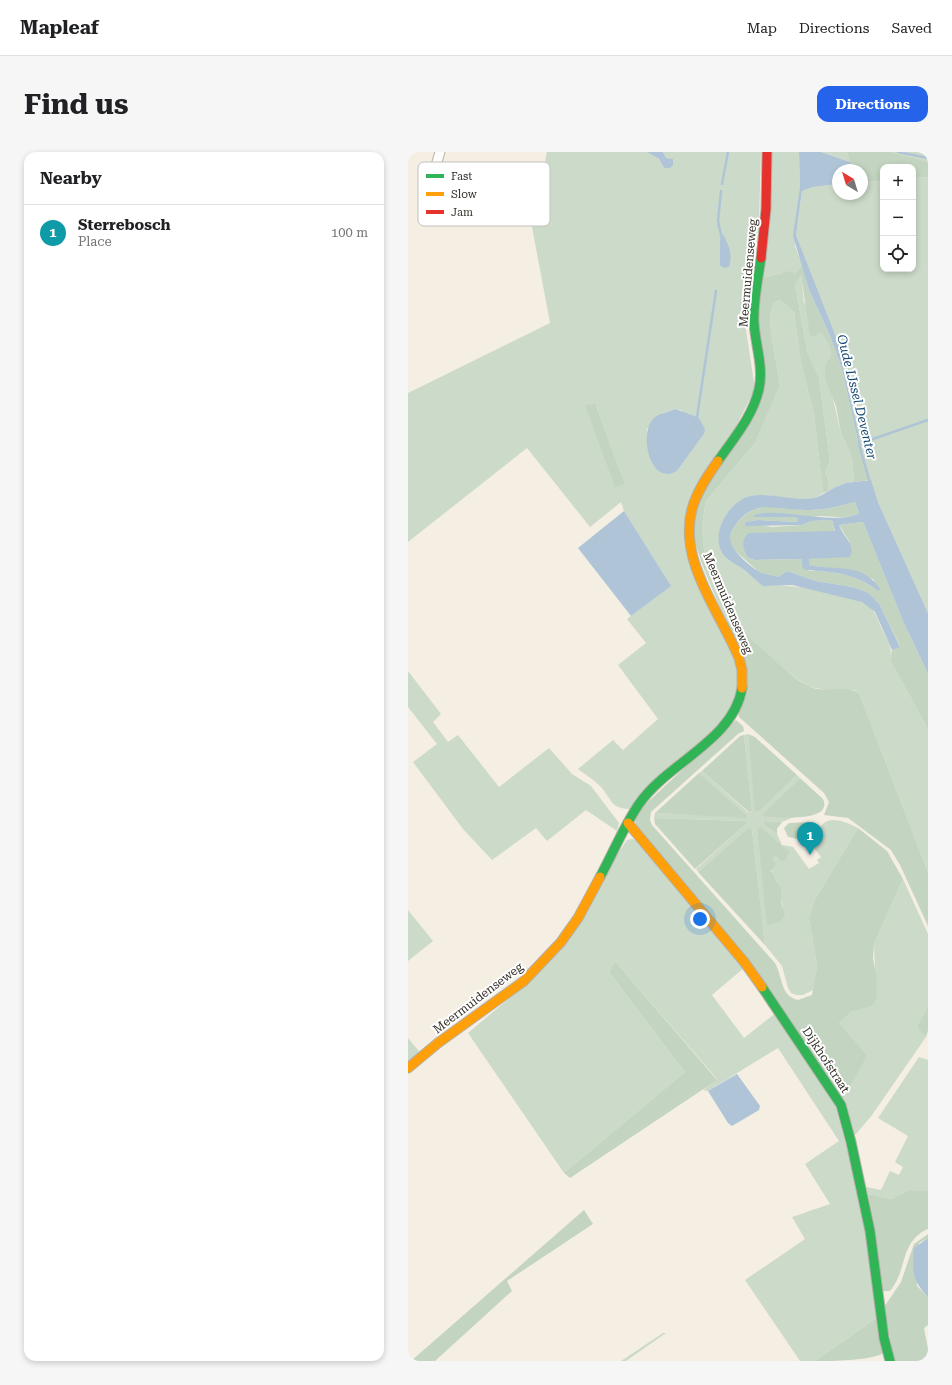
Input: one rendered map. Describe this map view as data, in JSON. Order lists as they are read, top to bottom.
{
  "streets": {
    "street": ["Meermuidenseweg", "Dijkhofstraat"]
  },
  "crossings": [
    ["Meermuidenseweg", "Dijkhofstraat"]
  ],
  "water": ["Oude IJssel Deventer"],
  "legend": ["Fast", "Slow", "Jam"],
  "north": "top left",
  "page": {
    "header": "Mapleaf",
    "nav": ["Map", "Directions", "Saved"],
    "buttons": "Directions",
    "title": "Find us",
    "heading": "Nearby",
    "map_buttons": ["+", "−"],
    "list": [
      {
        "mark": "1",
        "name": "Sterrebosch",
        "note": "Place",
        "value": "100 m"
      }
    ],
    "pins": "1"
  }
}
